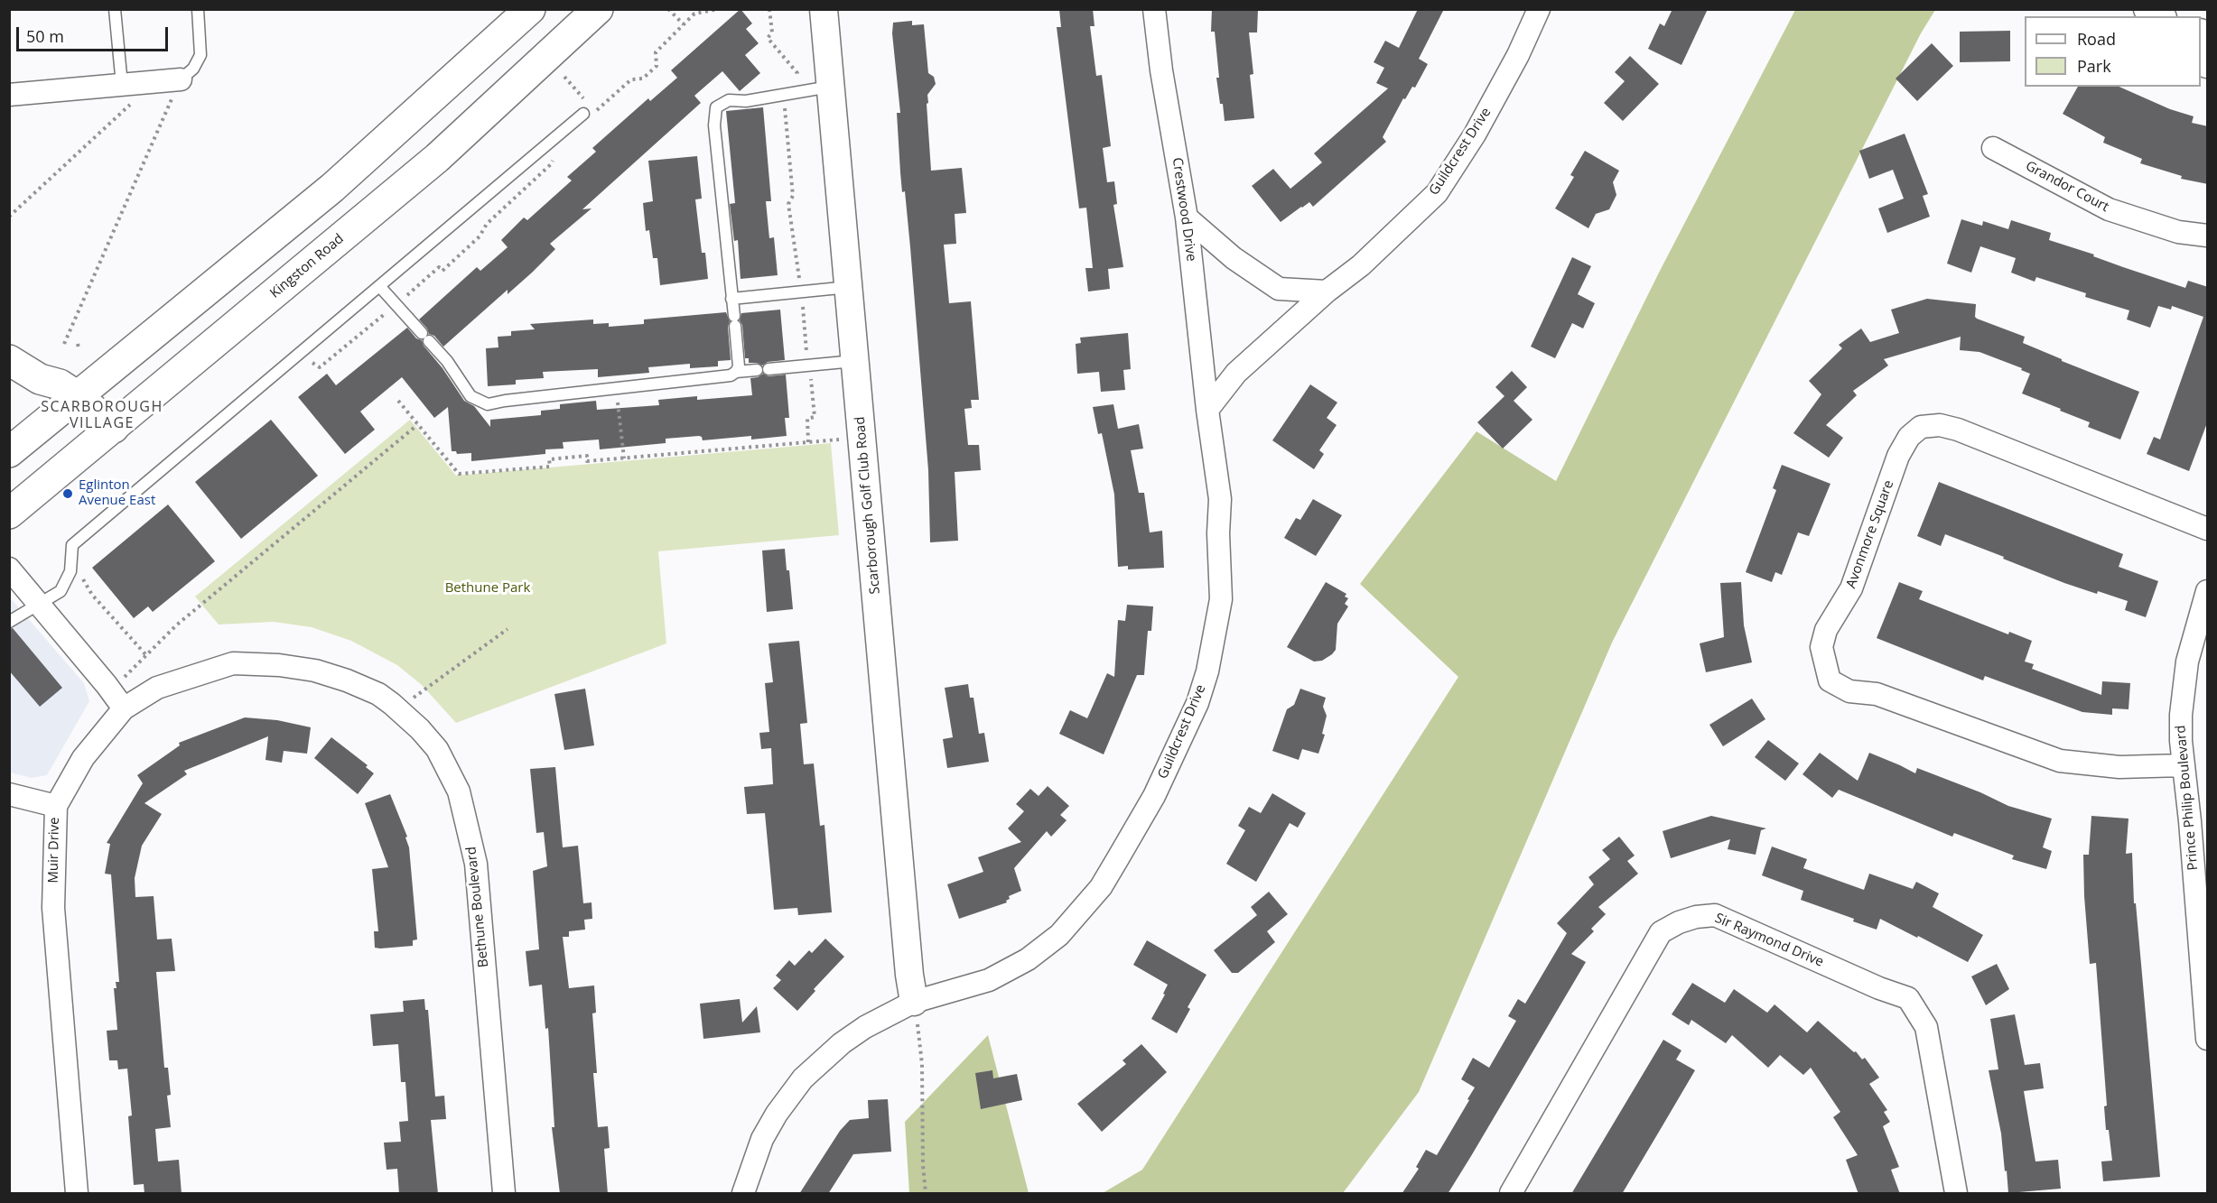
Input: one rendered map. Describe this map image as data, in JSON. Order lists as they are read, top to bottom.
{
  "streets": {
    "main road": ["Kingston Road"],
    "street": [
      "Guildcrest Drive",
      "Grandor Court",
      "Crestwood Drive",
      "Scarborough Golf Club Road",
      "Avonmore Square",
      "Prince Philip Boulevard",
      "Muir Drive",
      "Bethune Boulevard",
      "Sir Raymond Drive"
    ]
  },
  "crossings": [
    ["Guildcrest Drive", "Crestwood Drive"],
    ["Guildcrest Drive", "Scarborough Golf Club Road"],
    ["Avonmore Square", "Prince Philip Boulevard"],
    ["Muir Drive", "Bethune Boulevard"]
  ],
  "districts": ["SCARBOROUGH VILLAGE"],
  "parks": ["Bethune Park"],
  "places": ["Eglinton Avenue East"],
  "legend": ["Road", "Park"],
  "scale_bar": "50 m"
}
